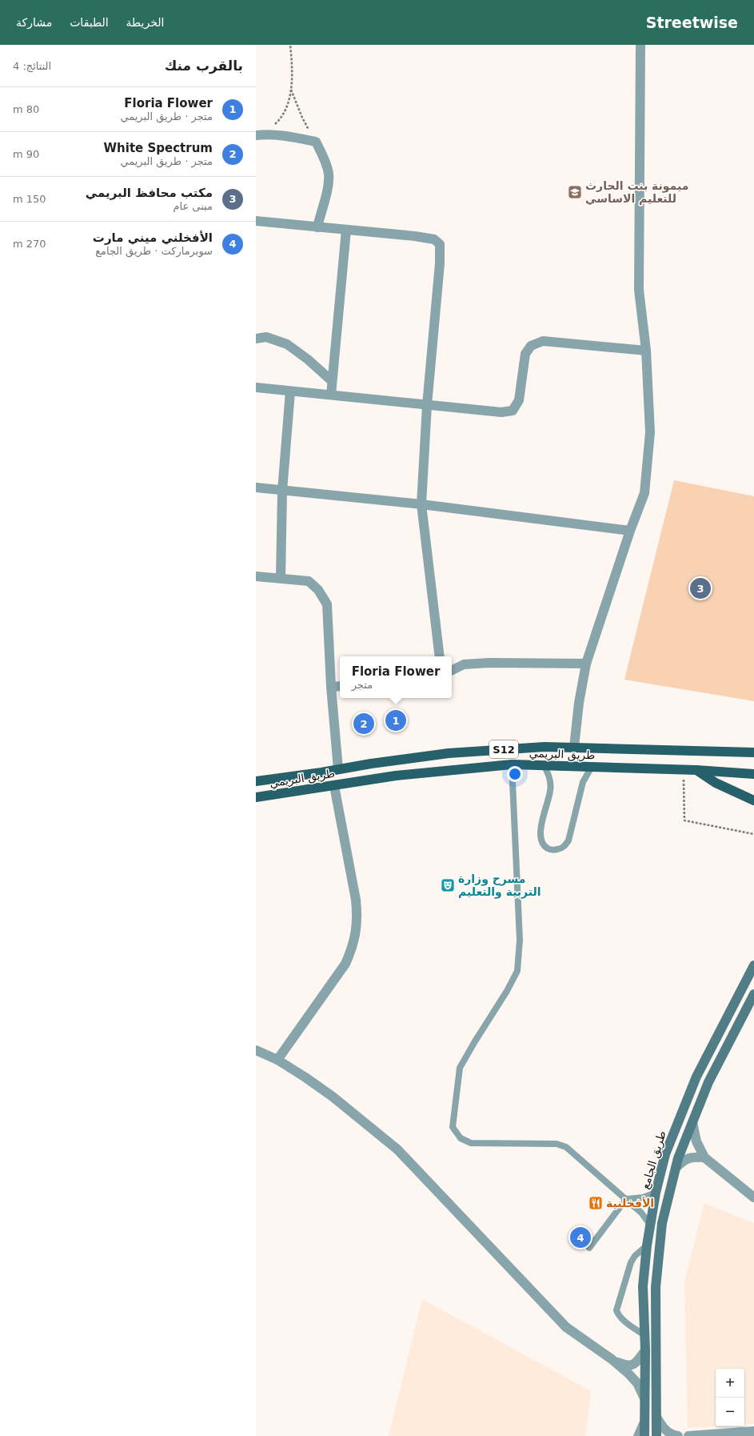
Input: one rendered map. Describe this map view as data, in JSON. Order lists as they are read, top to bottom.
{
  "streets": {
    "main road": ["S12", "طريق البريمي", "طريق الجامع"]
  },
  "places": {
    "school or university": ["ميمونة بنت الحارث للتعليم الاساسي"],
    "theatre": ["مسرح وزارة التربية والتعليم"],
    "restaurant": ["الأفخلنية"]
  },
  "page": {
    "header": "Streetwise",
    "nav": ["الخريطة", "الطبقات", "مشاركة"],
    "heading": ["بالقرب منك", "النتائج: 4"],
    "list": [
      {
        "mark": "1",
        "name": "Floria Flower",
        "note": "متجر · طريق البريمي",
        "value": "80 m"
      },
      {
        "mark": "2",
        "name": "White Spectrum",
        "note": "متجر · طريق البريمي",
        "value": "90 m"
      },
      {
        "mark": "3",
        "name": "مكتب محافظ البريمي",
        "note": "مبنى عام",
        "value": "150 m"
      },
      {
        "mark": "4",
        "name": "الأفخلني ميني مارت",
        "note": "سوبرماركت · طريق الجامع",
        "value": "270 m"
      }
    ],
    "pins": [
      "3",
      "1",
      "2",
      "4"
    ],
    "popup": ["Floria Flower", "متجر"],
    "map_buttons": ["+", "−"]
  }
}
